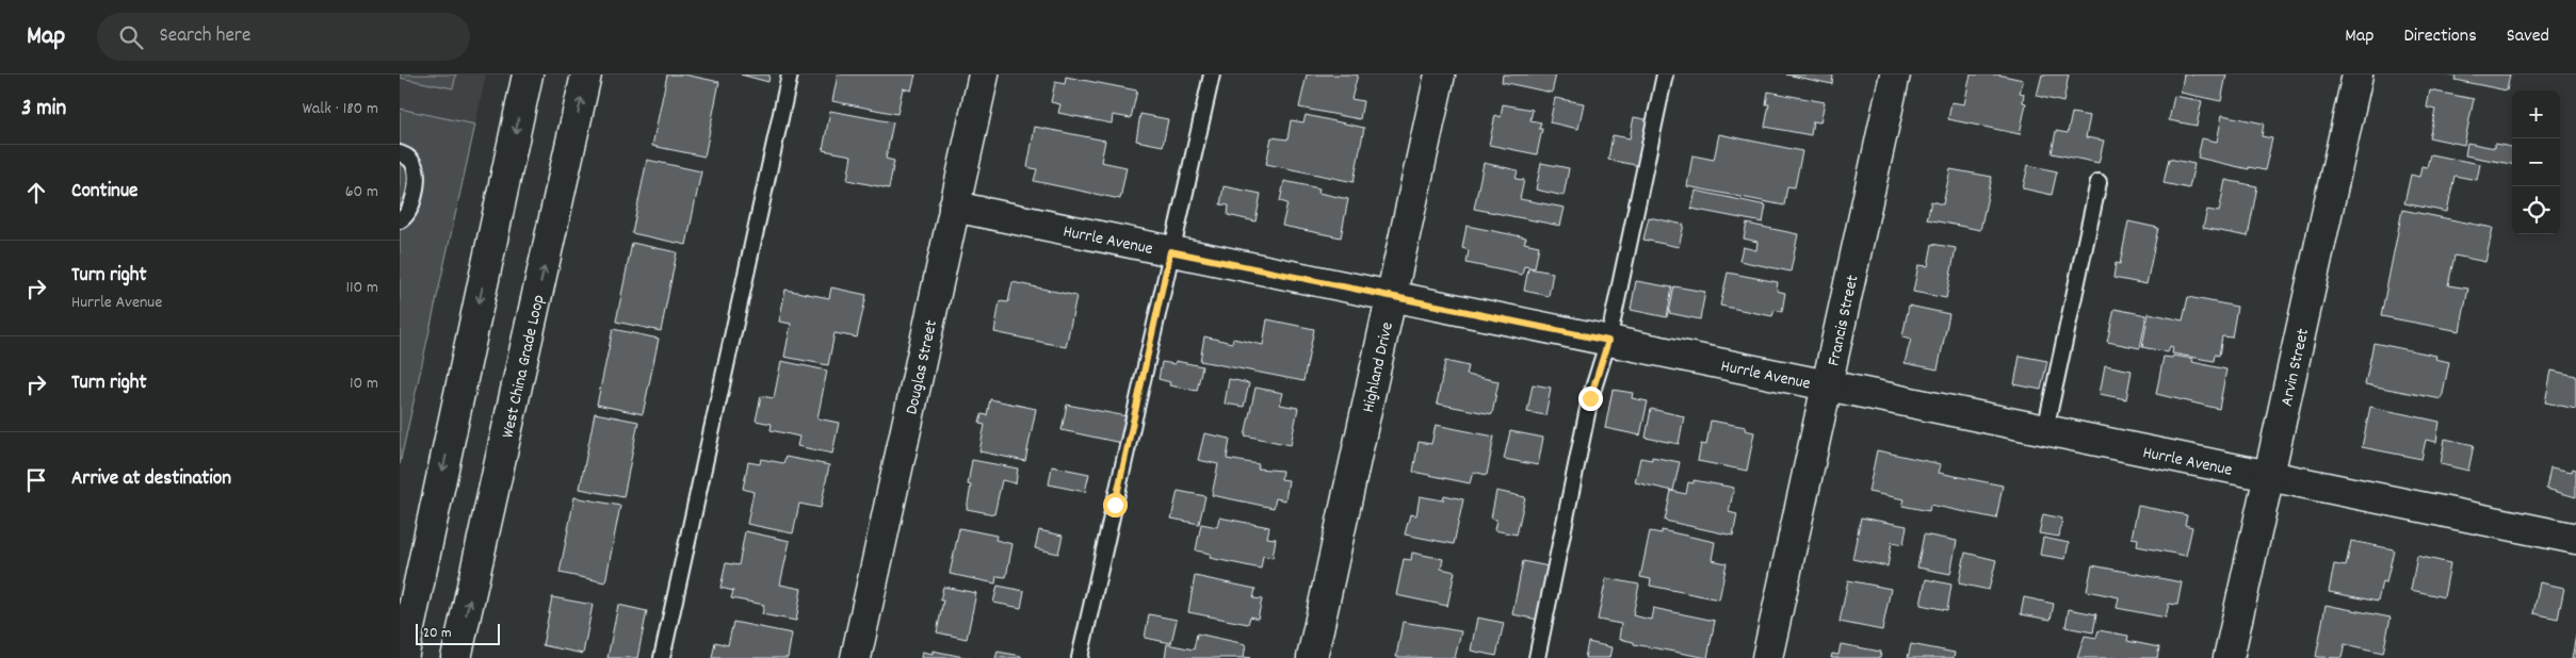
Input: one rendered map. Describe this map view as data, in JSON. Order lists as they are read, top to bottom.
{
  "streets": {
    "street": [
      "Hurrle Avenue",
      "Francis Street",
      "West China Grade Loop",
      "Douglas Street",
      "Highland Drive",
      "Arvin Street"
    ]
  },
  "crossings": [
    ["Hurrle Avenue", "Francis Street"],
    ["Hurrle Avenue", "Douglas Street"],
    ["Hurrle Avenue", "Highland Drive"],
    ["Hurrle Avenue", "Arvin Street"]
  ],
  "scale_bar": "20 m",
  "page": {
    "header": "Map",
    "search": "Search here",
    "nav": ["Map", "Directions", "Saved"],
    "heading": ["3 min", "Walk · 180 m"],
    "map_buttons": ["+", "−"],
    "list": [
      ["Continue", "60 m"],
      ["Turn right", "Hurrle Avenue", "110 m"],
      ["Turn right", "10 m"],
      "Arrive at destination"
    ],
    "scale": "20 m"
  }
}
